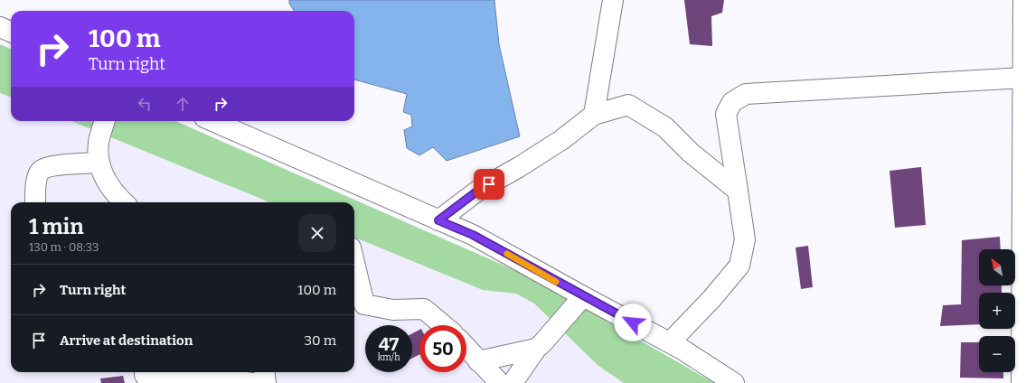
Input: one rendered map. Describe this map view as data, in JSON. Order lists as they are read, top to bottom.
{
  "north": "top left",
  "page": {
    "turn": ["100 m", "Turn right"],
    "heading": ["1 min", "130 m · 08:33"],
    "map_buttons": ["+", "−"],
    "list": [
      {
        "name": "Turn right",
        "value": "100 m"
      },
      {
        "name": "Arrive at destination",
        "value": "30 m"
      }
    ],
    "speed": "47 km/h",
    "limit": "50"
  }
}
